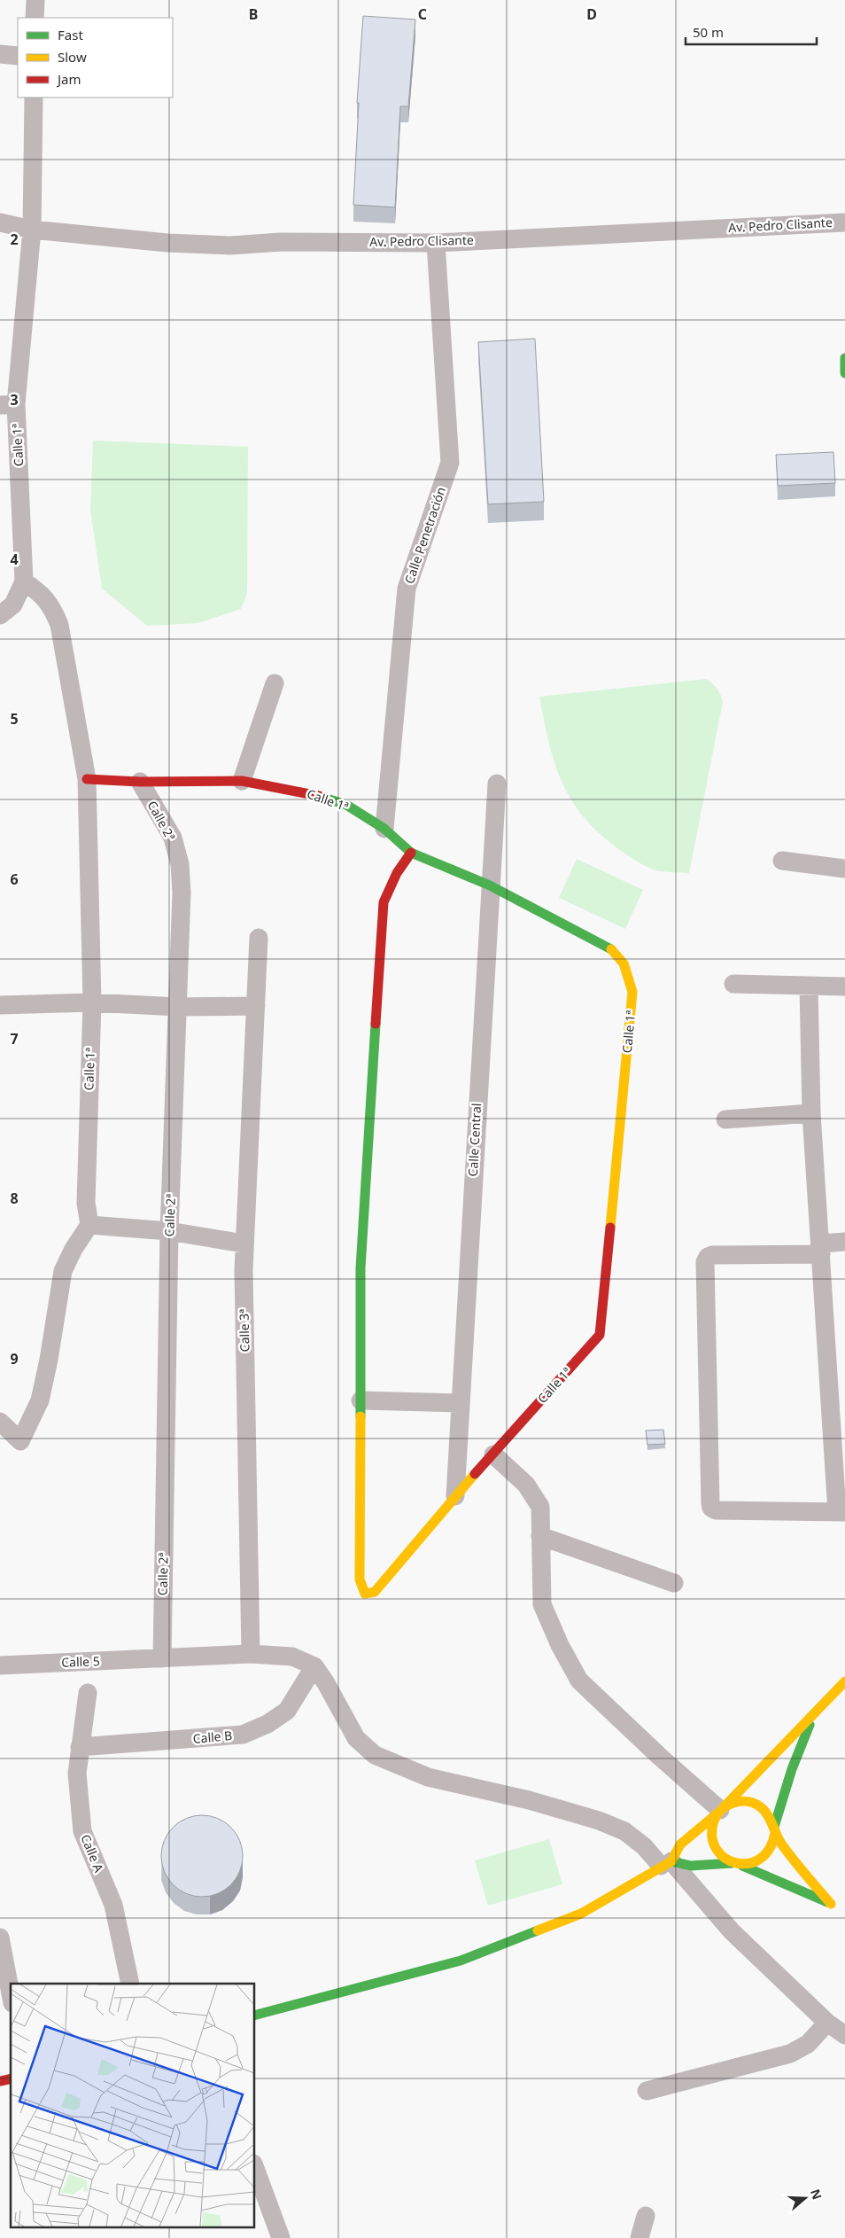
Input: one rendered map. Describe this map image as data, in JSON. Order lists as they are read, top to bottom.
{
  "streets": {
    "street": [
      "Av. Pedro Clisante",
      "Calle 1ª",
      "Calle Penetración",
      "Calle 2ª",
      "Calle Central",
      "Calle 3ª",
      "Calle 5",
      "Calle B",
      "Calle A"
    ]
  },
  "crossings": [
    ["Av. Pedro Clisante", "Calle 1ª"],
    ["Av. Pedro Clisante", "Calle Penetración"],
    ["Calle 1ª", "Calle Penetración"],
    ["Calle 1ª", "Calle 2ª"],
    ["Calle 1ª", "Calle Central"],
    ["Calle 2ª", "Calle 5"],
    ["Calle 3ª", "Calle 5"],
    ["Calle 5", "Calle B"],
    ["Calle B", "Calle A"]
  ],
  "legend": ["Fast", "Slow", "Jam"],
  "scale_bar": "50 m",
  "north": "right",
  "grid": {
    "columns": ["B", "C", "D"],
    "rows": [
      "2",
      "3",
      "4",
      "5",
      "6",
      "7",
      "8",
      "9"
    ]
  }
}
